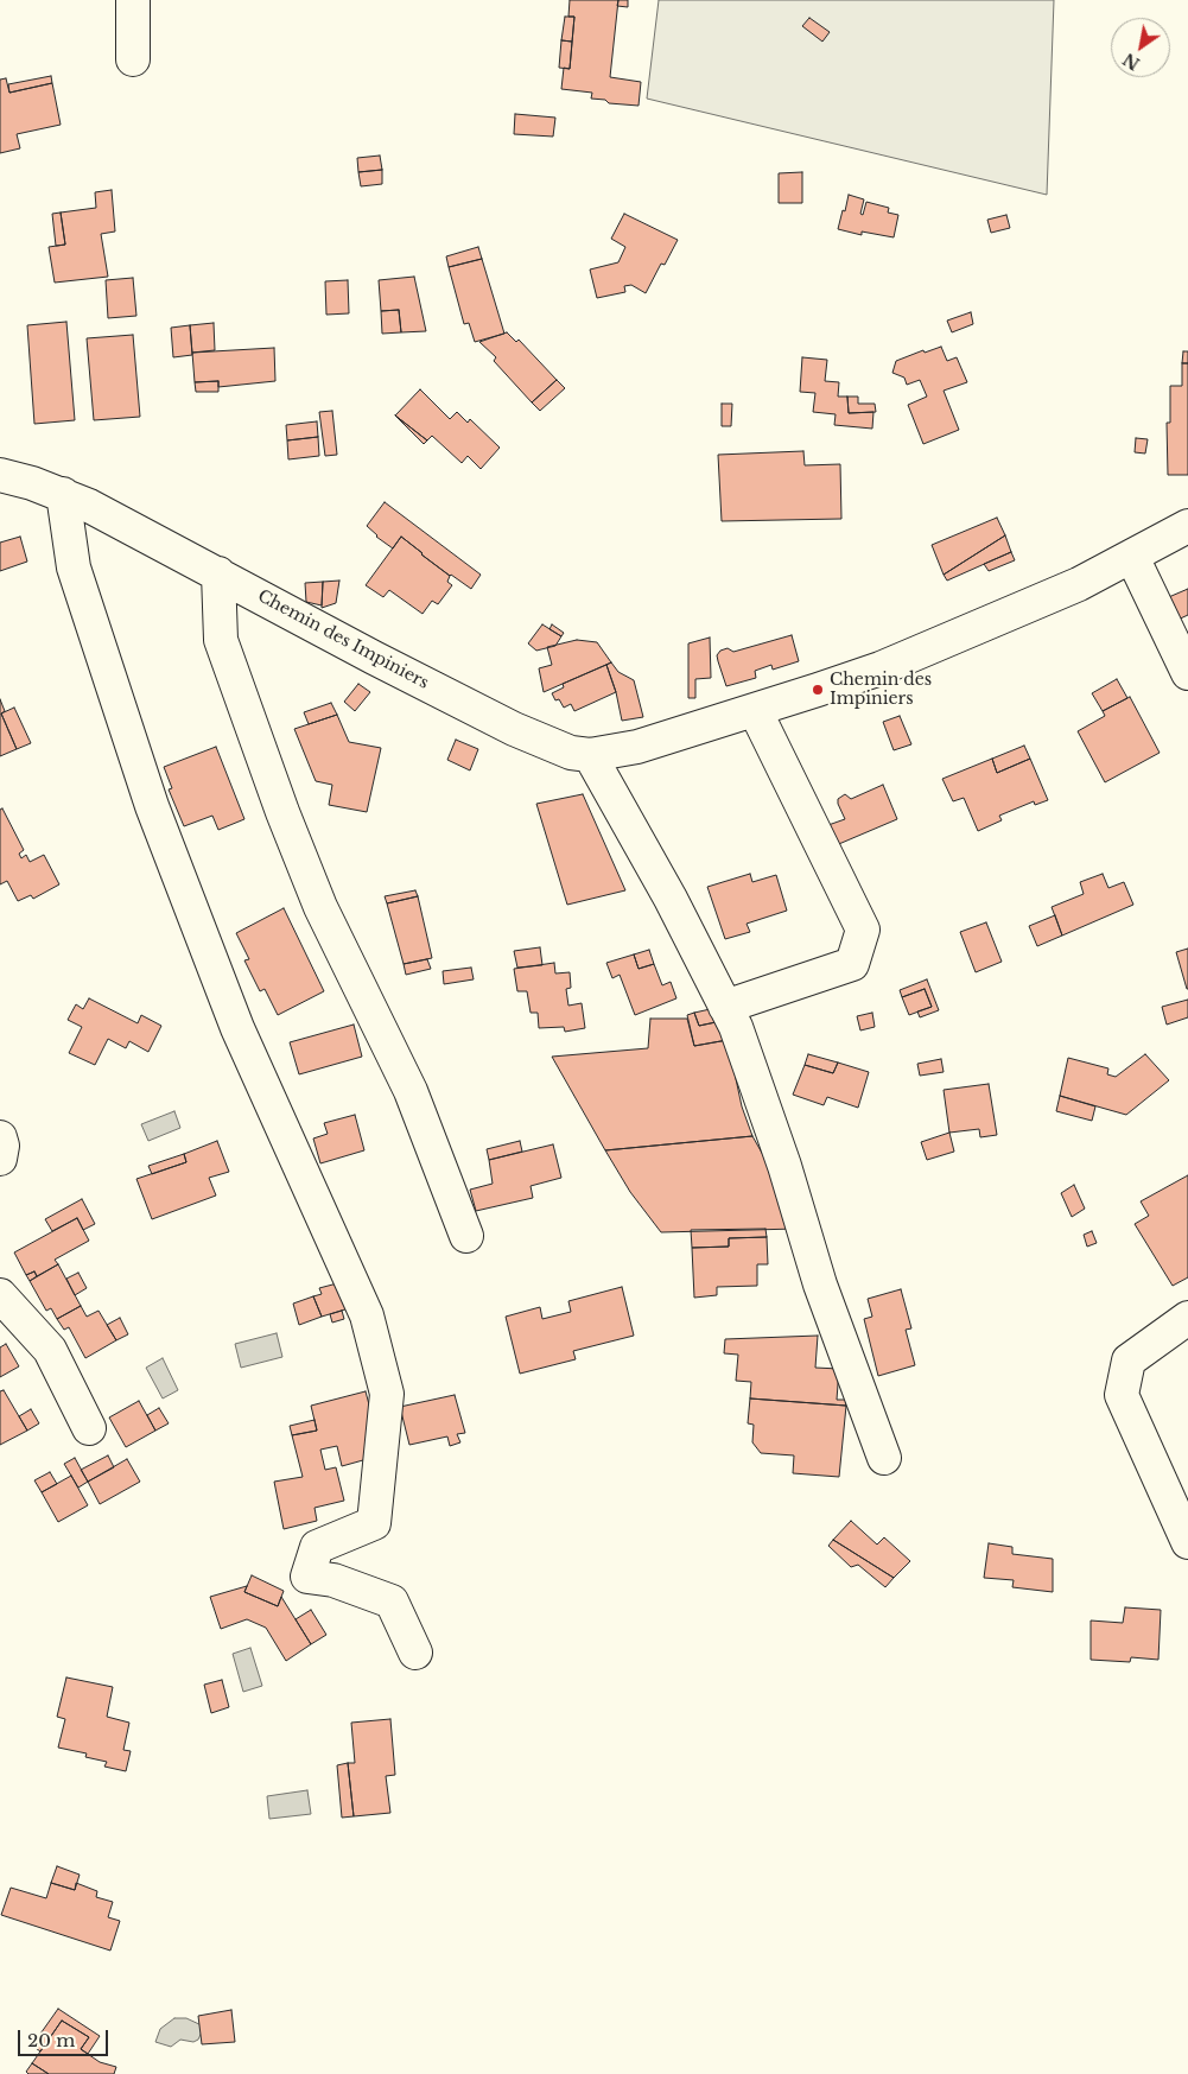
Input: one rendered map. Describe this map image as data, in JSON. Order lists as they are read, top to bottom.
{
  "streets": {
    "street": ["Chemin des Impiniers"]
  },
  "places": ["Chemin des Impiniers"],
  "scale_bar": "20 m",
  "north": "bottom left"
}
